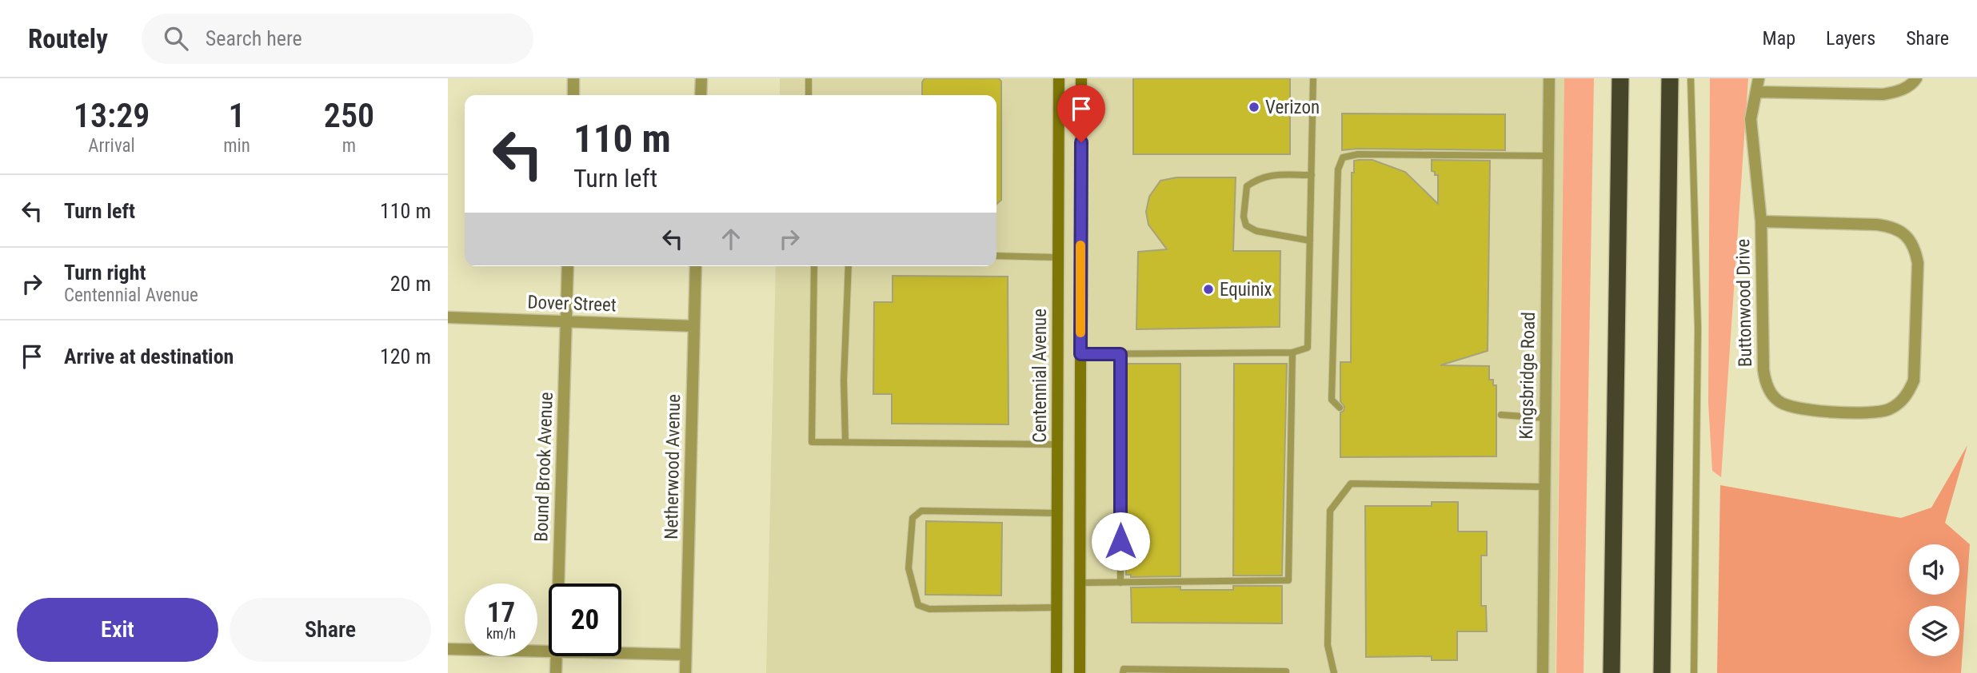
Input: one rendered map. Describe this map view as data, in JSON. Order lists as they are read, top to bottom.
{
  "streets": {
    "main road": ["Centennial Avenue"],
    "street": [
      "Buttonwood Drive",
      "Dover Street",
      "Kingsbridge Road",
      "Bound Brook Avenue",
      "Netherwood Avenue"
    ]
  },
  "crossings": [
    ["Dover Street", "Bound Brook Avenue"],
    ["Dover Street", "Netherwood Avenue"]
  ],
  "places": ["Verizon", "Equinix"],
  "page": {
    "header": "Routely",
    "search": "Search here",
    "nav": ["Map", "Layers", "Share"],
    "eta": [
      "13:29",
      "Arrival",
      "1",
      "min",
      "250",
      "m"
    ],
    "turn": ["110 m", "Turn left"],
    "list": [
      {
        "name": "Turn left",
        "value": "110 m"
      },
      {
        "name": "Turn right",
        "note": "Centennial Avenue",
        "value": "20 m"
      },
      {
        "name": "Arrive at destination",
        "value": "120 m"
      }
    ],
    "speed": "17 km/h",
    "limit": "20",
    "buttons": ["Exit", "Share"]
  }
}
